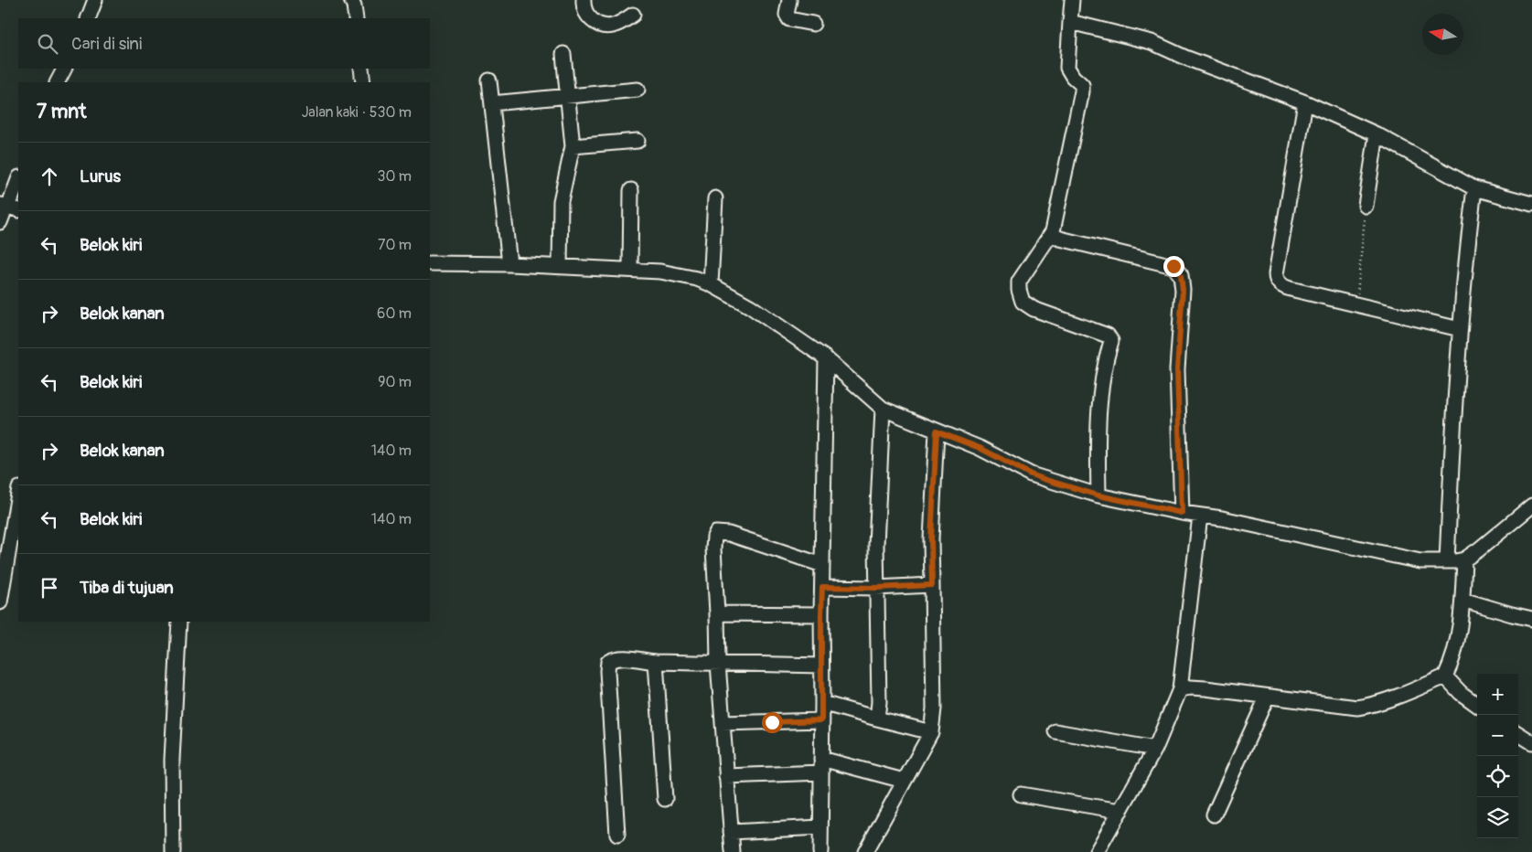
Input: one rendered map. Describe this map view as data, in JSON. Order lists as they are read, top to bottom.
{
  "north": "left",
  "page": {
    "search": "Cari di sini",
    "heading": ["7 mnt", "Jalan kaki · 530 m"],
    "list": [
      ["Lurus", "30 m"],
      ["Belok kiri", "70 m"],
      ["Belok kanan", "60 m"],
      ["Belok kiri", "90 m"],
      ["Belok kanan", "140 m"],
      ["Belok kiri", "140 m"],
      "Tiba di tujuan"
    ],
    "map_buttons": ["+", "−"]
  }
}
